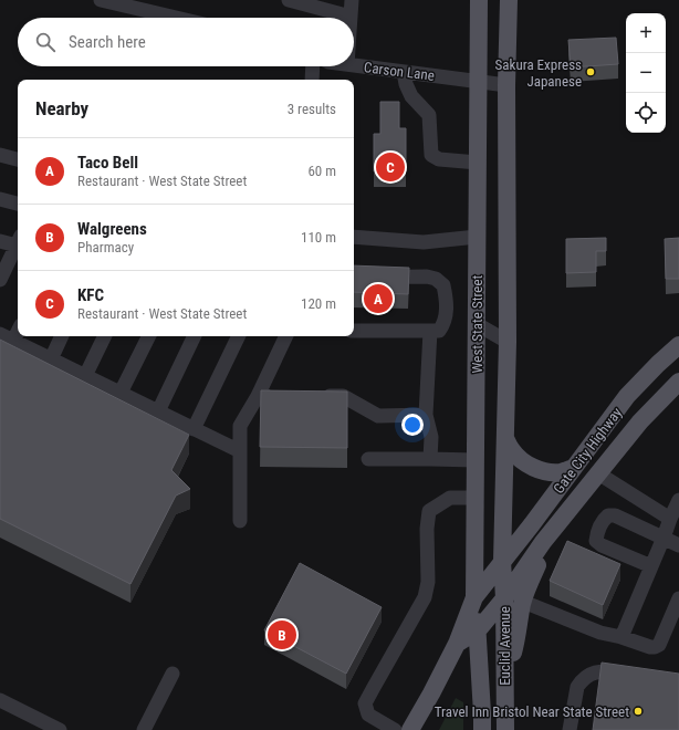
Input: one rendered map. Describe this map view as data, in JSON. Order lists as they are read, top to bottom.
{
  "streets": {
    "main road": ["West State Street", "Gate City Highway", "Euclid Avenue"],
    "street": ["Carson Lane"]
  },
  "crossings": [
    ["Carson Lane", "West State Street"],
    ["West State Street", "Gate City Highway"],
    ["West State Street", "Euclid Avenue"],
    ["Gate City Highway", "Euclid Avenue"]
  ],
  "places": ["Sakura Express Japanese", "Travel Inn Bristol Near State Street"],
  "page": {
    "map_buttons": ["+", "−"],
    "search": "Search here",
    "heading": ["Nearby", "3 results"],
    "list": [
      {
        "mark": "A",
        "name": "Taco Bell",
        "note": "Restaurant · West State Street",
        "value": "60 m"
      },
      {
        "mark": "B",
        "name": "Walgreens",
        "note": "Pharmacy",
        "value": "110 m"
      },
      {
        "mark": "C",
        "name": "KFC",
        "note": "Restaurant · West State Street",
        "value": "120 m"
      }
    ],
    "pins": ["C", "A", "B"]
  }
}
